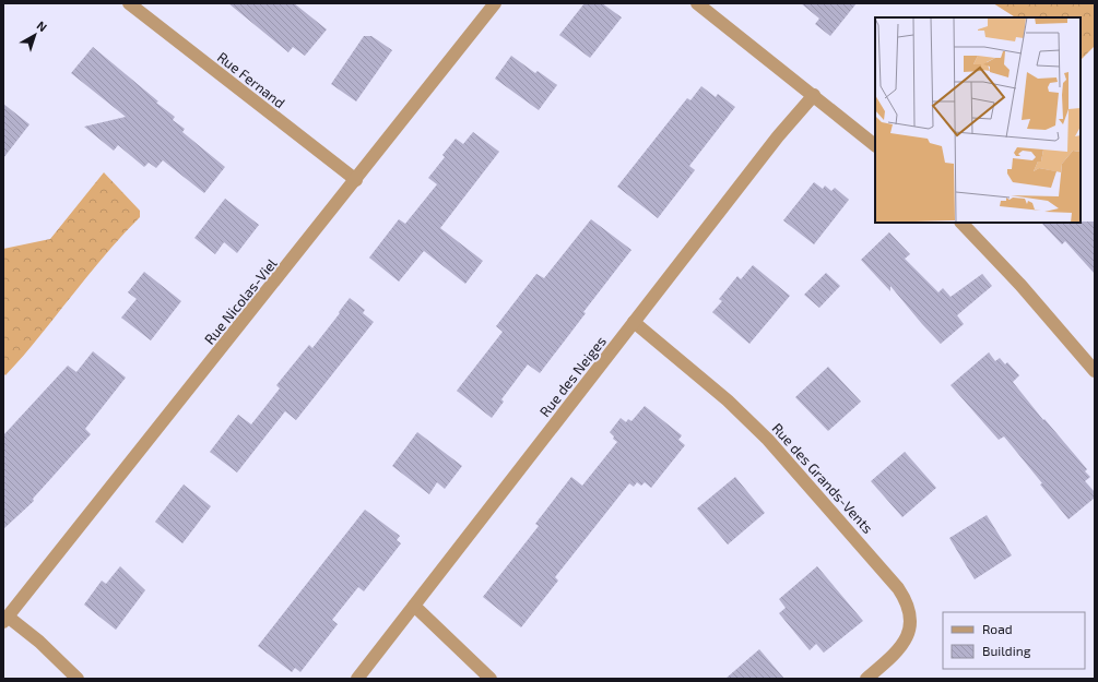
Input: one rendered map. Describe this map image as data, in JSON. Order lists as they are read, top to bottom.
{
  "streets": {
    "street": [
      "Rue Fernand",
      "Rue Nicolas-Viel",
      "Rue des Neiges",
      "Rue des Grands-Vents"
    ]
  },
  "crossings": [
    ["Rue Fernand", "Rue Nicolas-Viel"],
    ["Rue des Neiges", "Rue des Grands-Vents"]
  ],
  "legend": ["Road", "Building"],
  "north": "top right"
}
